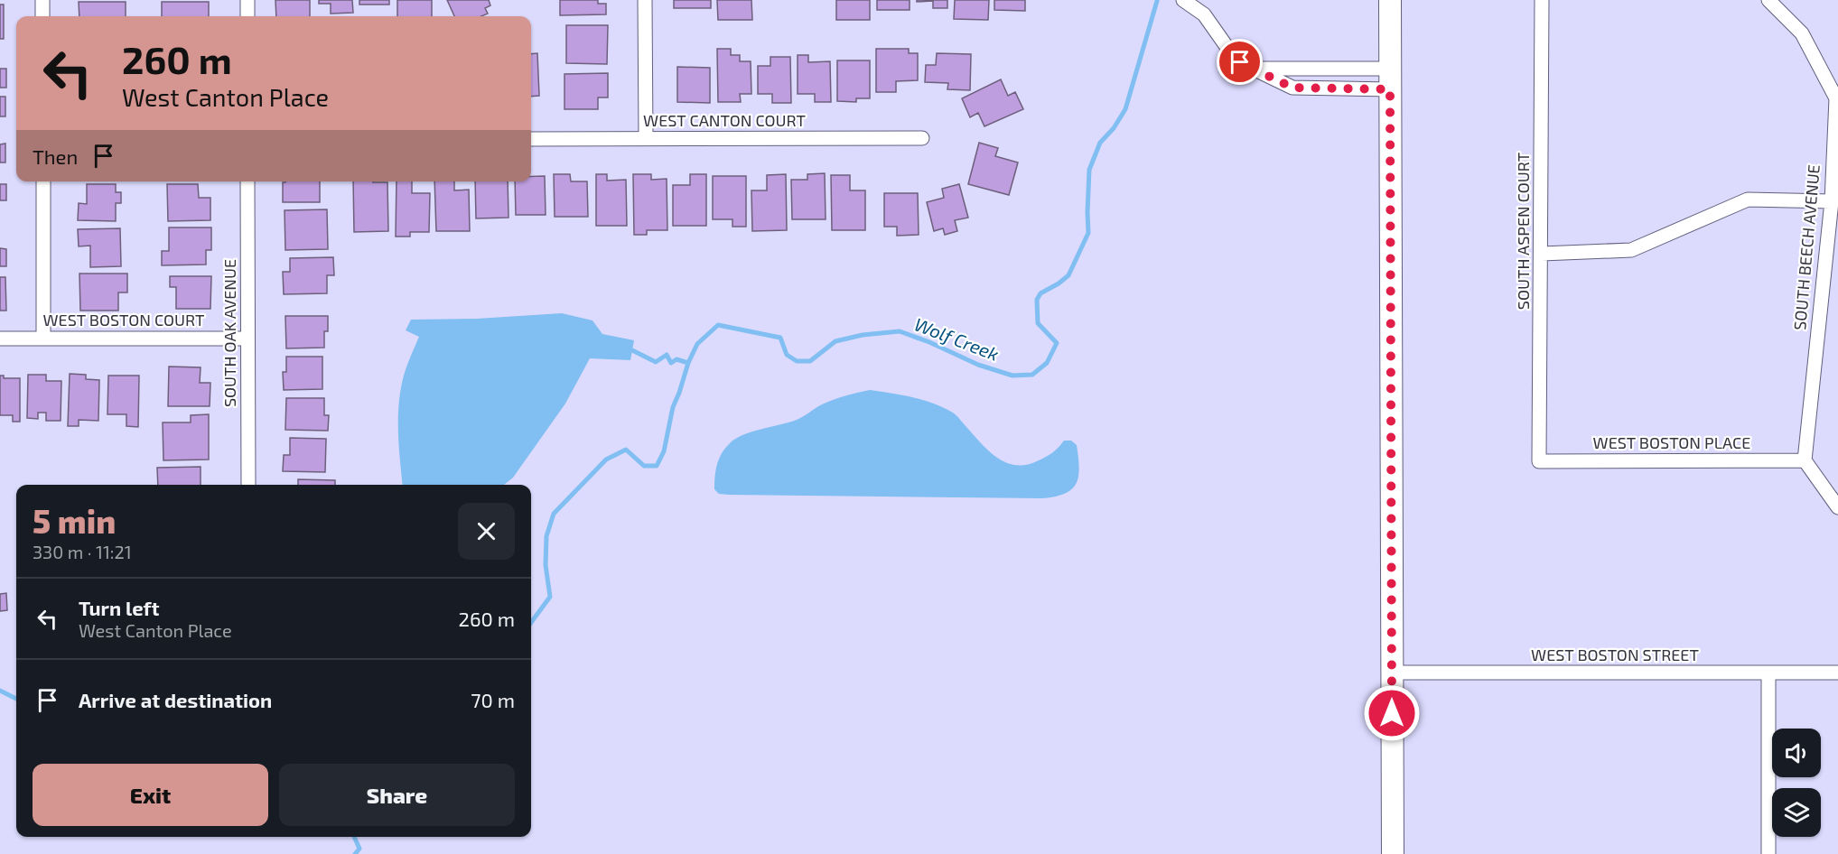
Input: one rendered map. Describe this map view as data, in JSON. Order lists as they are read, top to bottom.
{
  "streets": {
    "street": [
      "WEST CANTON COURT",
      "SOUTH ASPEN COURT",
      "SOUTH BEECH AVENUE",
      "WEST BOSTON COURT",
      "SOUTH OAK AVENUE",
      "WEST BOSTON PLACE",
      "WEST BOSTON STREET"
    ]
  },
  "crossings": [
    ["SOUTH ASPEN COURT", "WEST BOSTON PLACE"],
    ["SOUTH BEECH AVENUE", "WEST BOSTON PLACE"],
    ["WEST BOSTON COURT", "SOUTH OAK AVENUE"]
  ],
  "water": ["Wolf Creek"],
  "page": {
    "turn": ["260 m", "West Canton Place"],
    "then": "Then",
    "heading": ["5 min", "330 m · 11:21"],
    "list": [
      {
        "name": "Turn left",
        "note": "West Canton Place",
        "value": "260 m"
      },
      {
        "name": "Arrive at destination",
        "value": "70 m"
      }
    ],
    "buttons": ["Exit", "Share"]
  }
}
